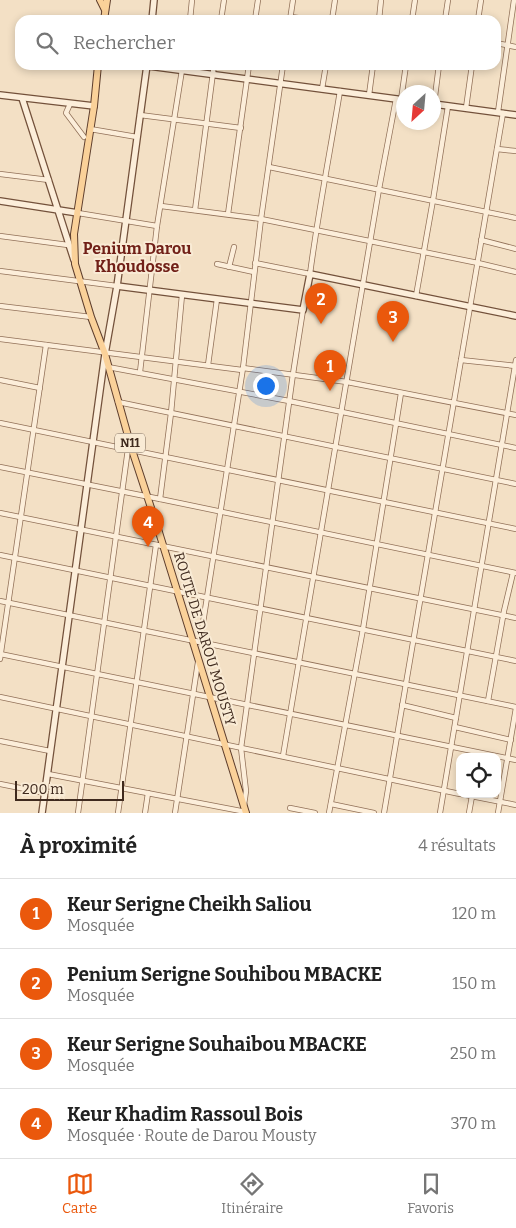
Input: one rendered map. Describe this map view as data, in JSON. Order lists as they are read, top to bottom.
{
  "streets": {
    "main road": ["N11", "ROUTE DE DAROU MOUSTY"]
  },
  "districts": ["Penium Darou Khoudosse"],
  "scale_bar": "200 m",
  "north": "bottom left",
  "page": {
    "search": "Rechercher",
    "pins": [
      "2",
      "3",
      "1",
      "4"
    ],
    "scale": "200 m",
    "heading": ["À proximité", "4 résultats"],
    "list": [
      {
        "mark": "1",
        "name": "Keur Serigne Cheikh Saliou",
        "note": "Mosquée",
        "value": "120 m"
      },
      {
        "mark": "2",
        "name": "Penium Serigne Souhibou MBACKE",
        "note": "Mosquée",
        "value": "150 m"
      },
      {
        "mark": "3",
        "name": "Keur Serigne Souhaibou MBACKE",
        "note": "Mosquée",
        "value": "250 m"
      },
      {
        "mark": "4",
        "name": "Keur Khadim Rassoul Bois",
        "note": "Mosquée · Route de Darou Mousty",
        "value": "370 m"
      }
    ],
    "nav": ["Carte", "Itinéraire", "Favoris"]
  }
}
